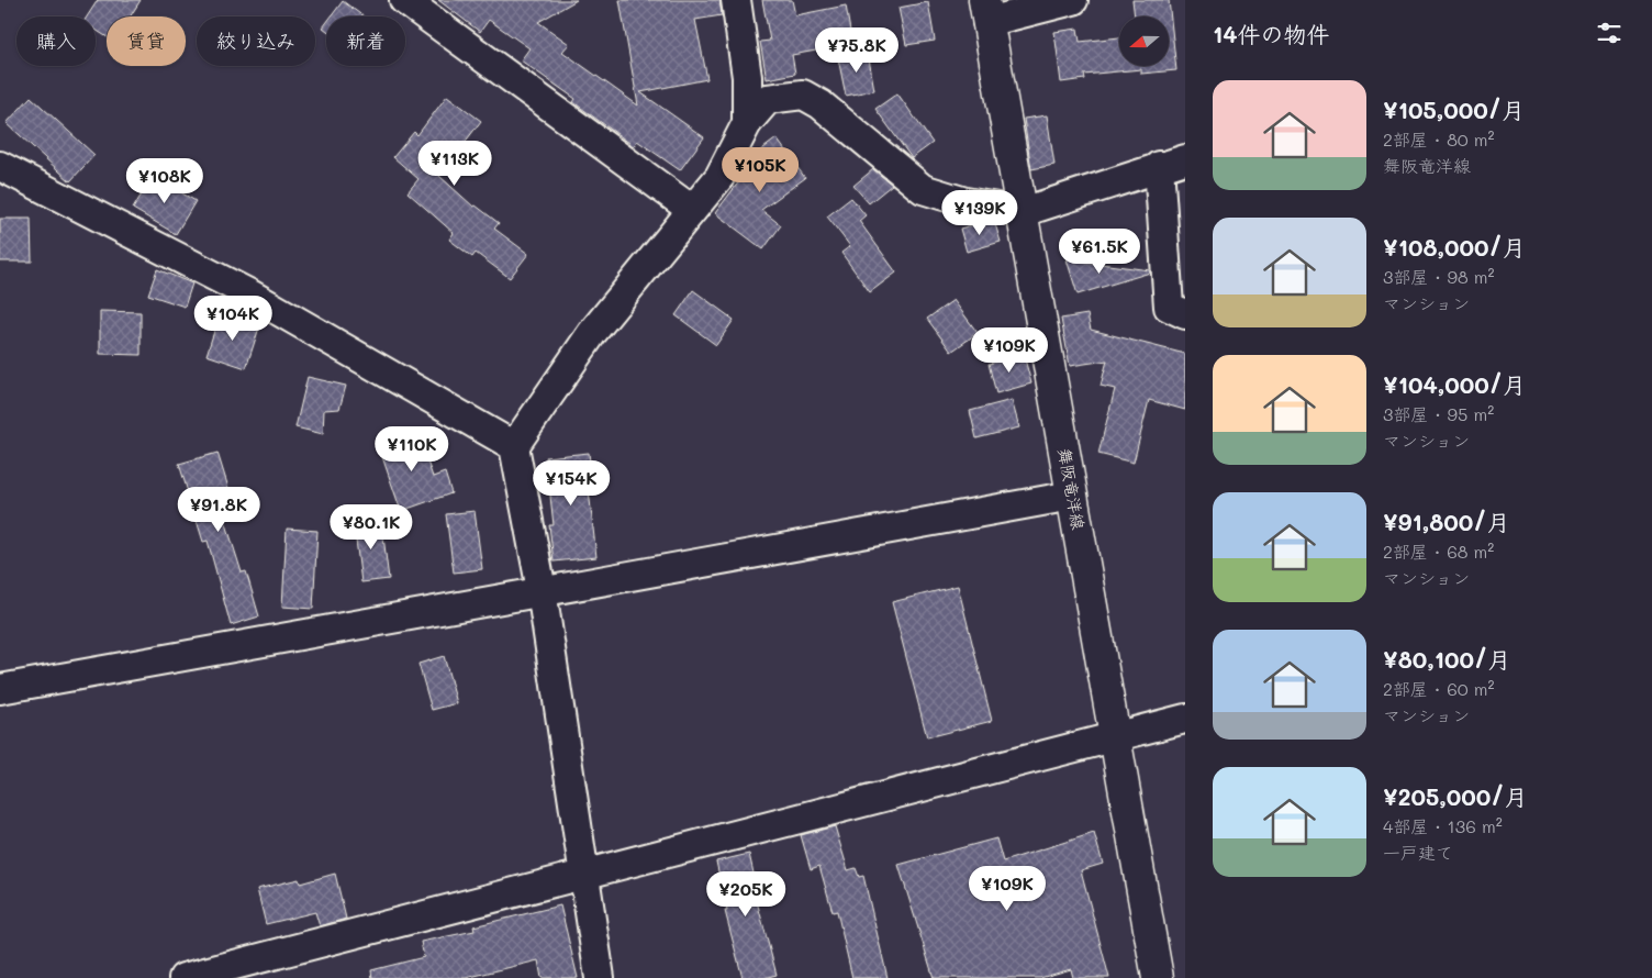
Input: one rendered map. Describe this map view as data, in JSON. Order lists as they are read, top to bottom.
{
  "streets": {
    "main road": ["舞阪竜洋線"]
  },
  "north": "left",
  "page": {
    "heading": "14件の物件",
    "chip": [
      "購入",
      "賃貸",
      "絞り込み",
      "新着"
    ],
    "price": [
      "¥75.8K",
      "¥113K",
      "¥105K",
      "¥108K",
      "¥139K",
      "¥61.5K",
      "¥104K",
      "¥109K",
      "¥110K",
      "¥154K",
      "¥91.8K",
      "¥80.1K",
      "¥109K",
      "¥205K"
    ],
    "list": [
      {
        "name": "¥105,000/月",
        "note": "2部屋 · 80 m² · 舞阪竜洋線"
      },
      {
        "name": "¥108,000/月",
        "note": "3部屋 · 98 m² · マンション"
      },
      {
        "name": "¥104,000/月",
        "note": "3部屋 · 95 m² · マンション"
      },
      {
        "name": "¥91,800/月",
        "note": "2部屋 · 68 m² · マンション"
      },
      {
        "name": "¥80,100/月",
        "note": "2部屋 · 60 m² · マンション"
      },
      {
        "name": "¥205,000/月",
        "note": "4部屋 · 136 m² · 一戸建て"
      }
    ]
  }
}
